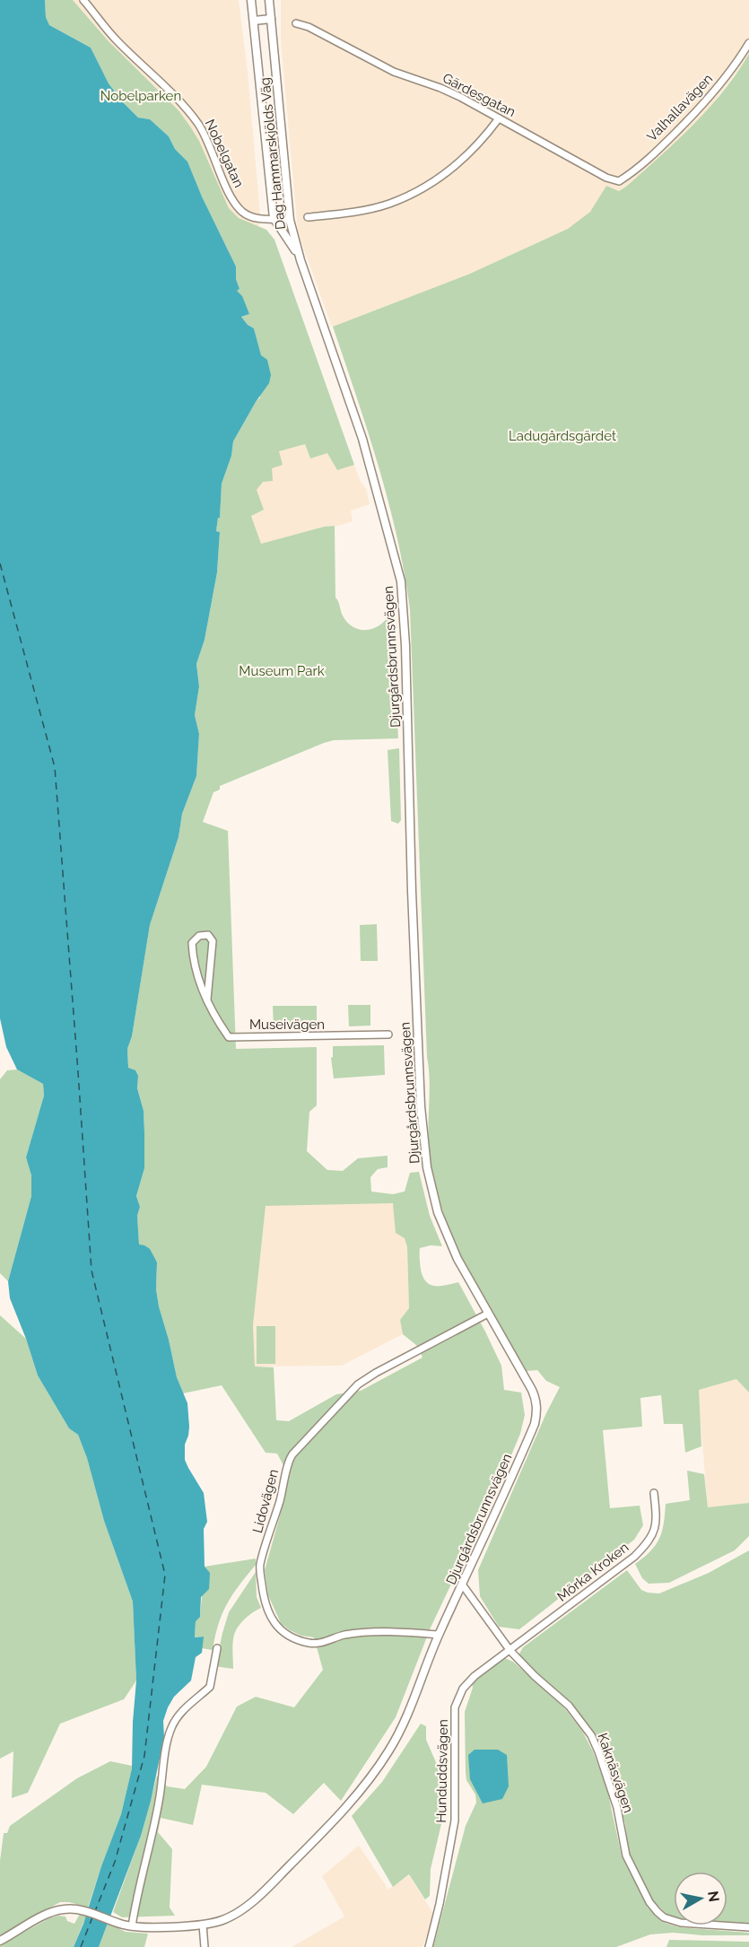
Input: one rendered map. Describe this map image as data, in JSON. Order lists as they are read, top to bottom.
{
  "streets": {
    "street": [
      "Gärdesgatan",
      "Valhallavägen",
      "Nobelgatan",
      "Dag Hammarskjölds Väg",
      "Djurgårdsbrunnsvägen",
      "Museivägen",
      "Lidovägen",
      "Mörka Kroken",
      "Hunduddsvägen",
      "Kaknäsvägen"
    ]
  },
  "crossings": [
    ["Gärdesgatan", "Valhallavägen"],
    ["Nobelgatan", "Dag Hammarskjölds Väg"],
    ["Dag Hammarskjölds Väg", "Djurgårdsbrunnsvägen"],
    ["Djurgårdsbrunnsvägen", "Lidovägen"],
    ["Djurgårdsbrunnsvägen", "Kaknäsvägen"],
    ["Mörka Kroken", "Hunduddsvägen"],
    ["Mörka Kroken", "Kaknäsvägen"],
    ["Hunduddsvägen", "Kaknäsvägen"]
  ],
  "parks": ["Nobelparken", "Ladugårdsgärdet", "Museum Park"],
  "north": "right"
}
